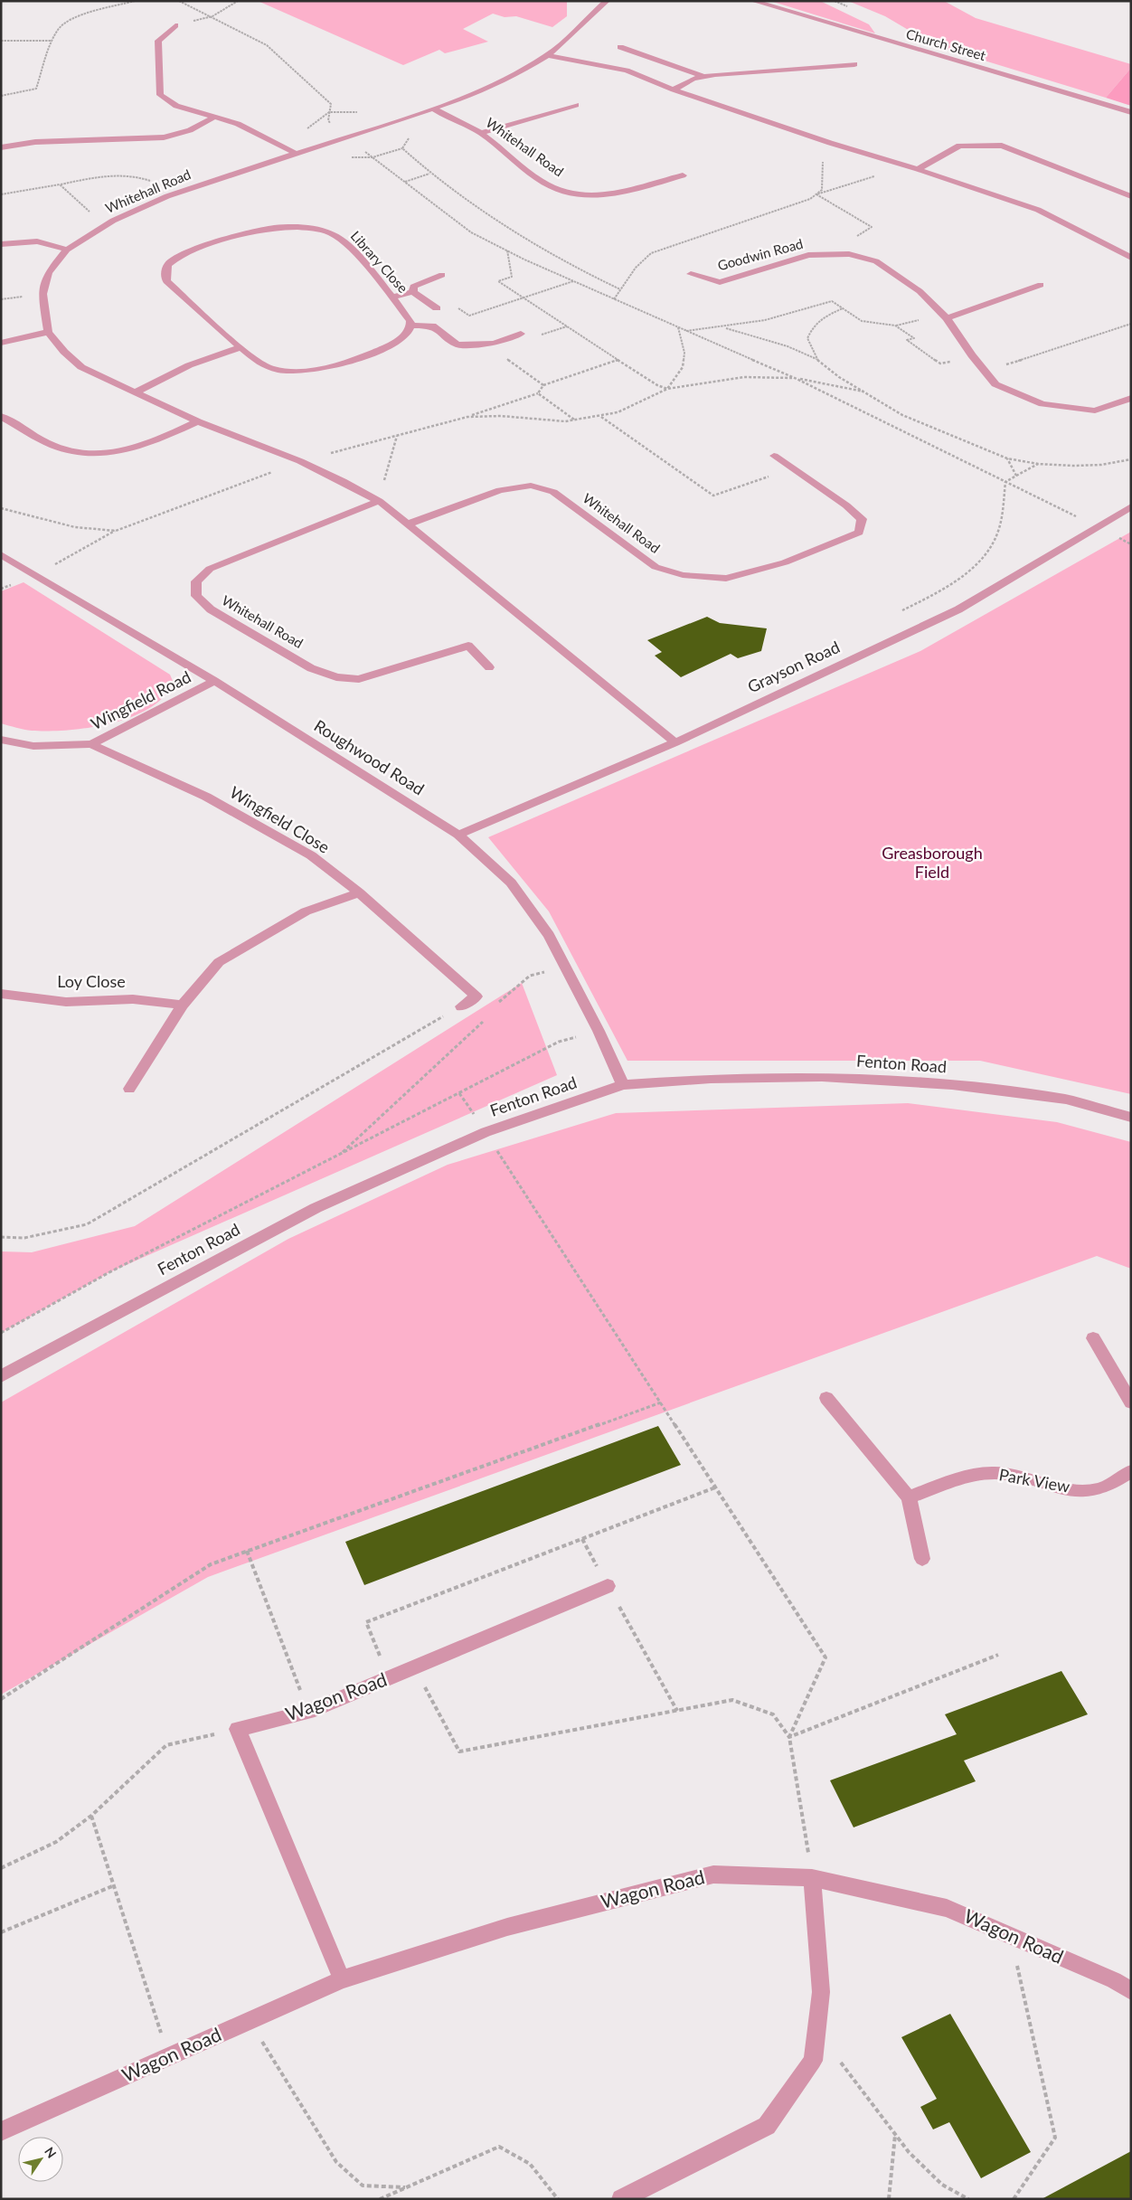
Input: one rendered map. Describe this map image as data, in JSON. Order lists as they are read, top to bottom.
{
  "streets": {
    "street": [
      "Church Street",
      "Whitehall Road",
      "Goodwin Road",
      "Library Close",
      "Grayson Road",
      "Wingfield Road",
      "Roughwood Road",
      "Wingfield Close",
      "Loy Close",
      "Fenton Road",
      "Park View",
      "Wagon Road"
    ]
  },
  "crossings": [
    ["Grayson Road", "Roughwood Road"],
    ["Wingfield Road", "Roughwood Road"],
    ["Wingfield Road", "Wingfield Close"],
    ["Roughwood Road", "Fenton Road"]
  ],
  "parks": ["Greasborough Field"],
  "north": "top right"
}
